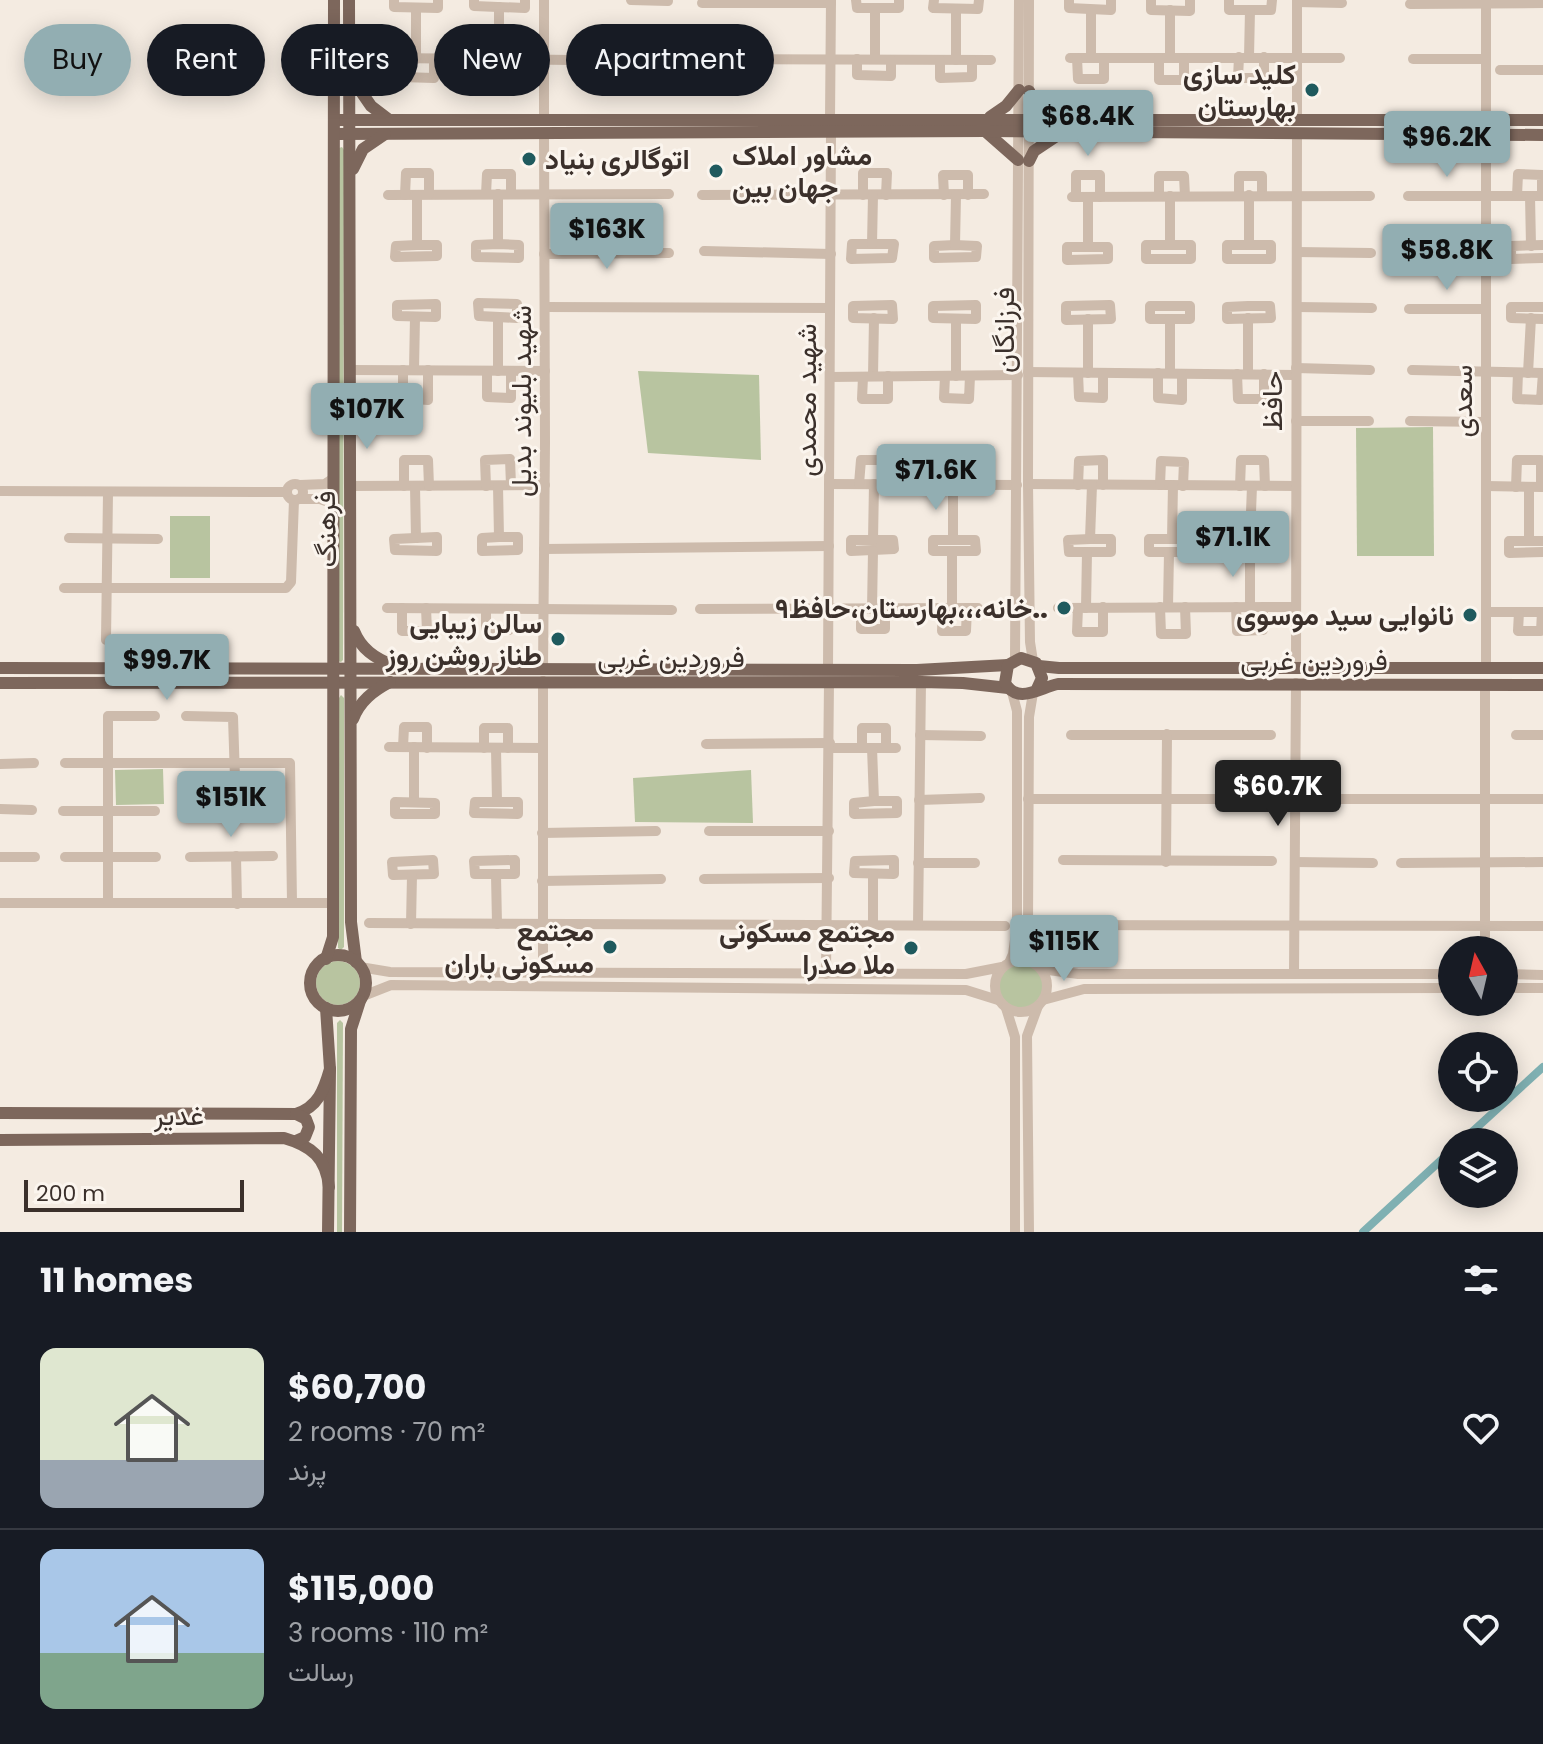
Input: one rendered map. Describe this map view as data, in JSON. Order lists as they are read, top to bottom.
{
  "streets": {
    "main road": ["فرهنگ", "فروردین غربی", "غدیر"],
    "street": [
      "فرزانگان",
      "شهید محمدی",
      "شهید بلیوند بدیل",
      "حافظ",
      "سعدی"
    ]
  },
  "crossings": [
    ["فرزانگان", "فروردین غربی"],
    ["شهید محمدی", "فروردین غربی"],
    ["شهید بلیوند بدیل", "فروردین غربی"],
    ["حافظ", "فروردین غربی"],
    ["سعدی", "فروردین غربی"],
    ["فرهنگ", "فروردین غربی"]
  ],
  "places": [
    "کلید سازی بهارستان",
    "اتوگالری بنیاد",
    "مشاور املاک جهان بین",
    "خانه،،،بهارستان،حافظ۹..",
    "نانوایی سید موسوی",
    "سالن زیبایی طناز روشن روز",
    "مجتمع مسکونی باران",
    "مجتمع مسکونی ملا صدرا"
  ],
  "scale_bar": "200 m",
  "north": "top",
  "page": {
    "chip": [
      "Buy",
      "Rent",
      "Filters",
      "New",
      "Apartment"
    ],
    "price": [
      "$68.4K",
      "$96.2K",
      "$163K",
      "$58.8K",
      "$107K",
      "$71.6K",
      "$71.1K",
      "$99.7K",
      "$60.7K",
      "$151K",
      "$115K"
    ],
    "scale": "200 m",
    "heading": "11 homes",
    "list": [
      {
        "name": "$60,700",
        "note": "2 rooms · 70 m² · پرند"
      },
      {
        "name": "$115,000",
        "note": "3 rooms · 110 m² · رسالت"
      }
    ]
  }
}
